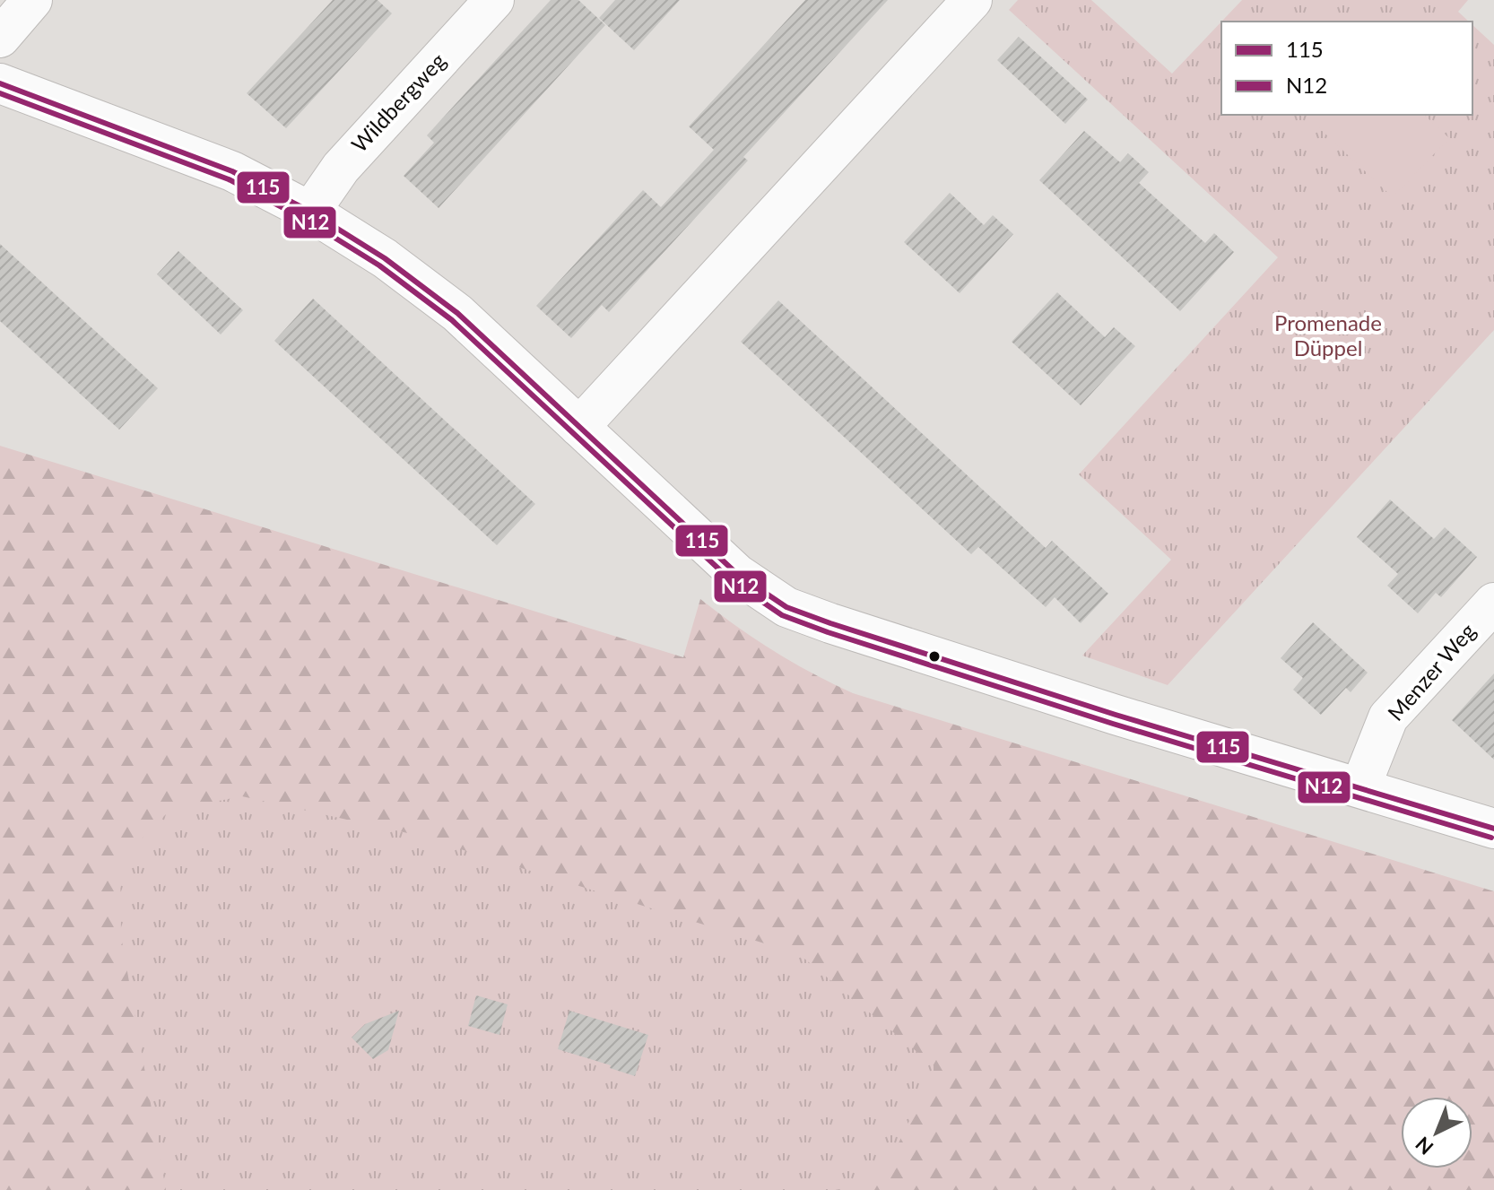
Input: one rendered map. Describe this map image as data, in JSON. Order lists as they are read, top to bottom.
{
  "streets": {
    "street": ["Wildbergweg", "Menzer Weg"]
  },
  "parks": ["Promenade Düppel"],
  "lines": ["transit line 115", "transit line N12"],
  "legend": ["115", "N12"],
  "north": "bottom left"
}
